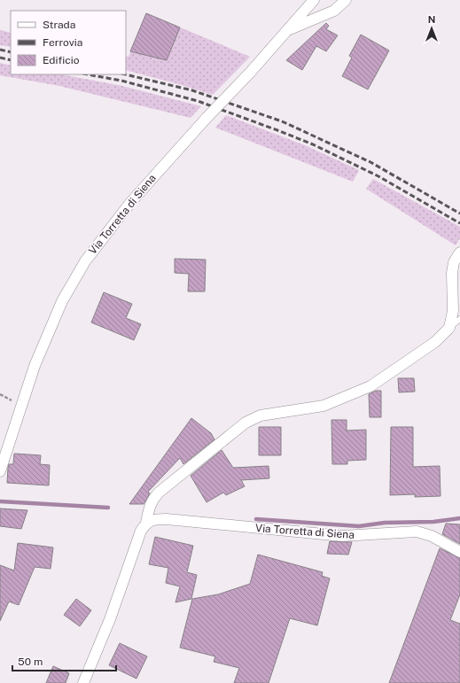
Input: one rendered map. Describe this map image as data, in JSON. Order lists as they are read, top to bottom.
{
  "streets": {
    "street": ["Via Torretta di Siena"]
  },
  "legend": ["Strada", "Ferrovia", "Edificio"],
  "scale_bar": "50 m",
  "north": "top"
}
